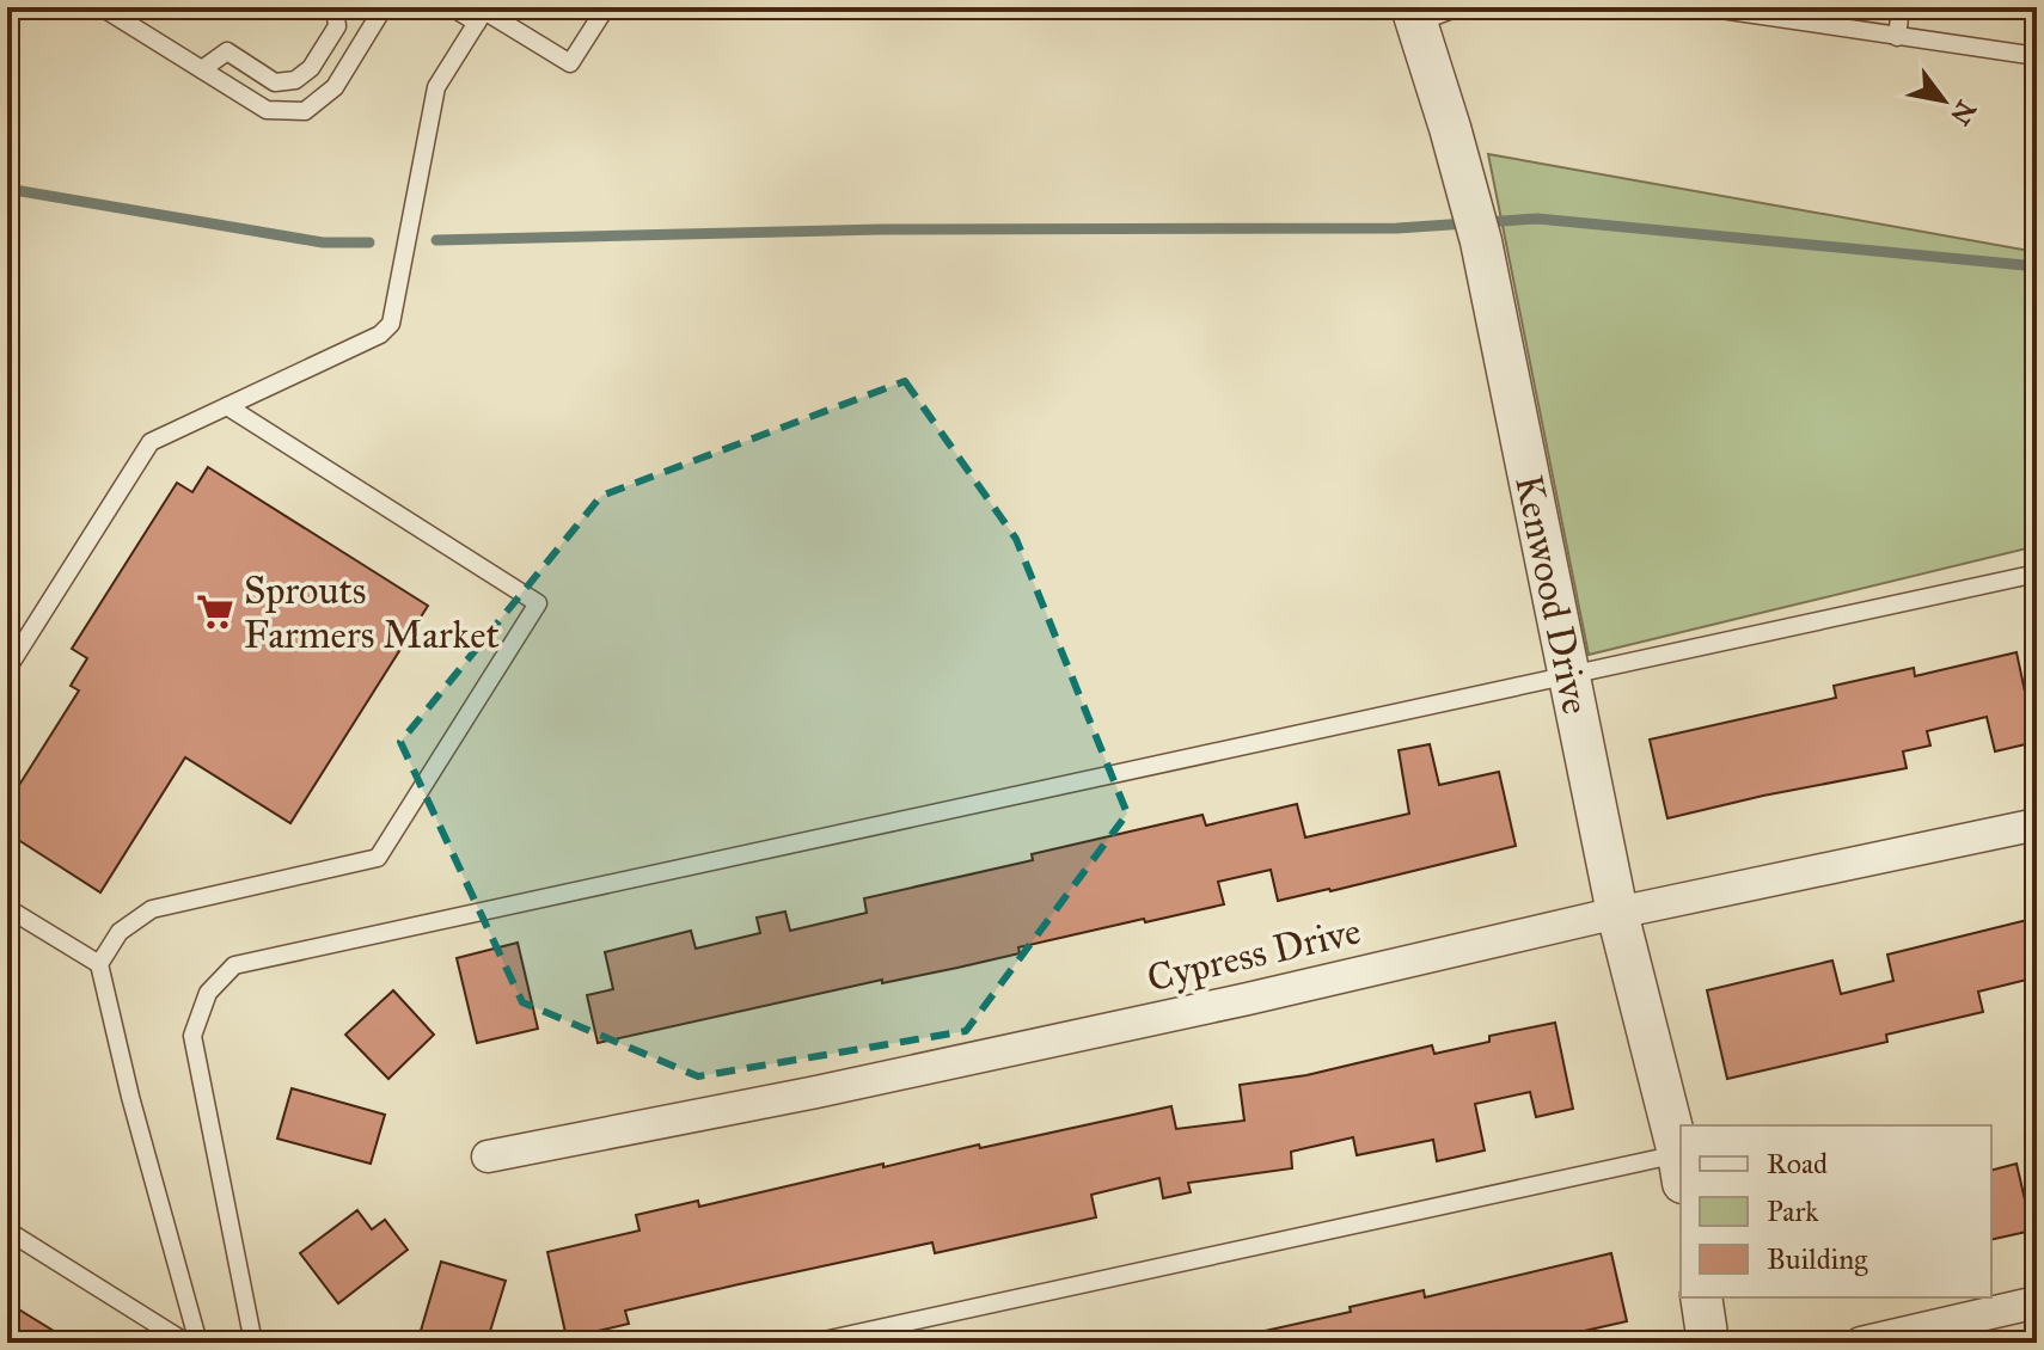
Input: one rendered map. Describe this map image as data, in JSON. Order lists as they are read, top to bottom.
{
  "streets": {
    "street": ["Kenwood Drive", "Cypress Drive"]
  },
  "crossings": [
    ["Kenwood Drive", "Cypress Drive"]
  ],
  "places": {
    "supermarket": ["Sprouts Farmers Market"]
  },
  "legend": ["Road", "Park", "Building"],
  "north": "bottom right"
}
